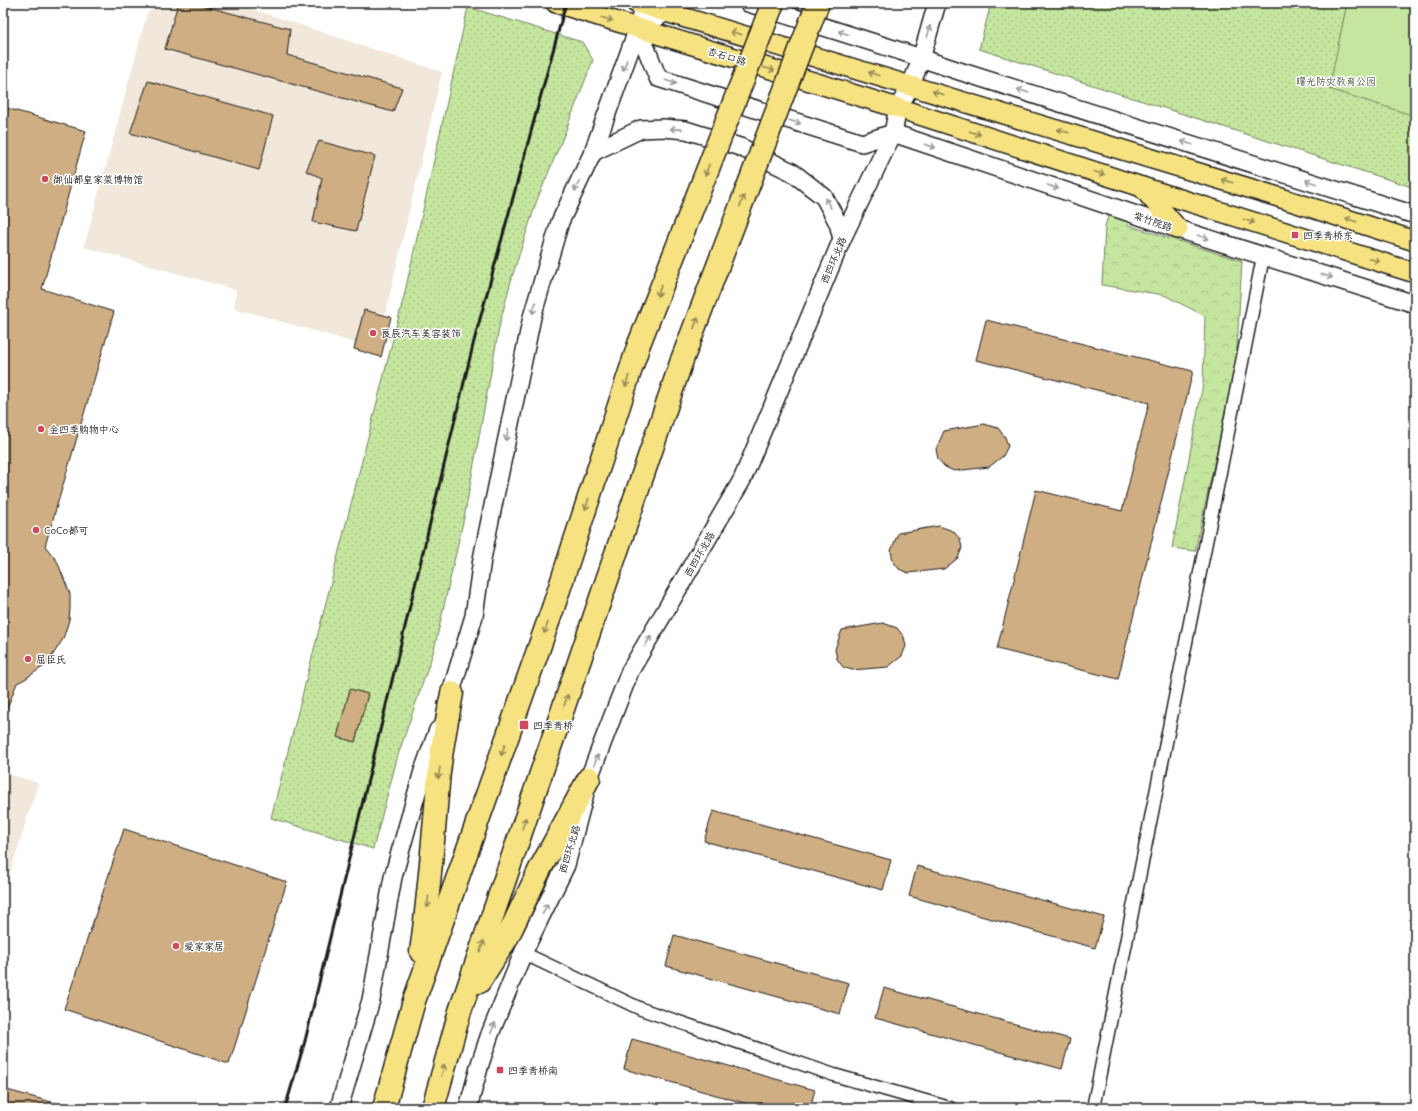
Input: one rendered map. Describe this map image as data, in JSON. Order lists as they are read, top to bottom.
{
  "streets": {
    "main road": ["杏石口路"],
    "street": ["紫竹院路", "西四环北路"]
  },
  "crossings": [
    ["杏石口路", "西四环北路"],
    ["紫竹院路", "西四环北路"]
  ],
  "one_way": ["西四环北路"],
  "parks": ["曙光防灾教育公园"],
  "places": {
    "other": [
      "御仙都皇家菜博物馆",
      "良辰汽车美容装饰",
      "金四季购物中心",
      "CoCo都可",
      "屈臣氏",
      "爱家家居"
    ],
    "transit": ["四季青桥东", "四季青桥", "四季青桥南"]
  }
}
